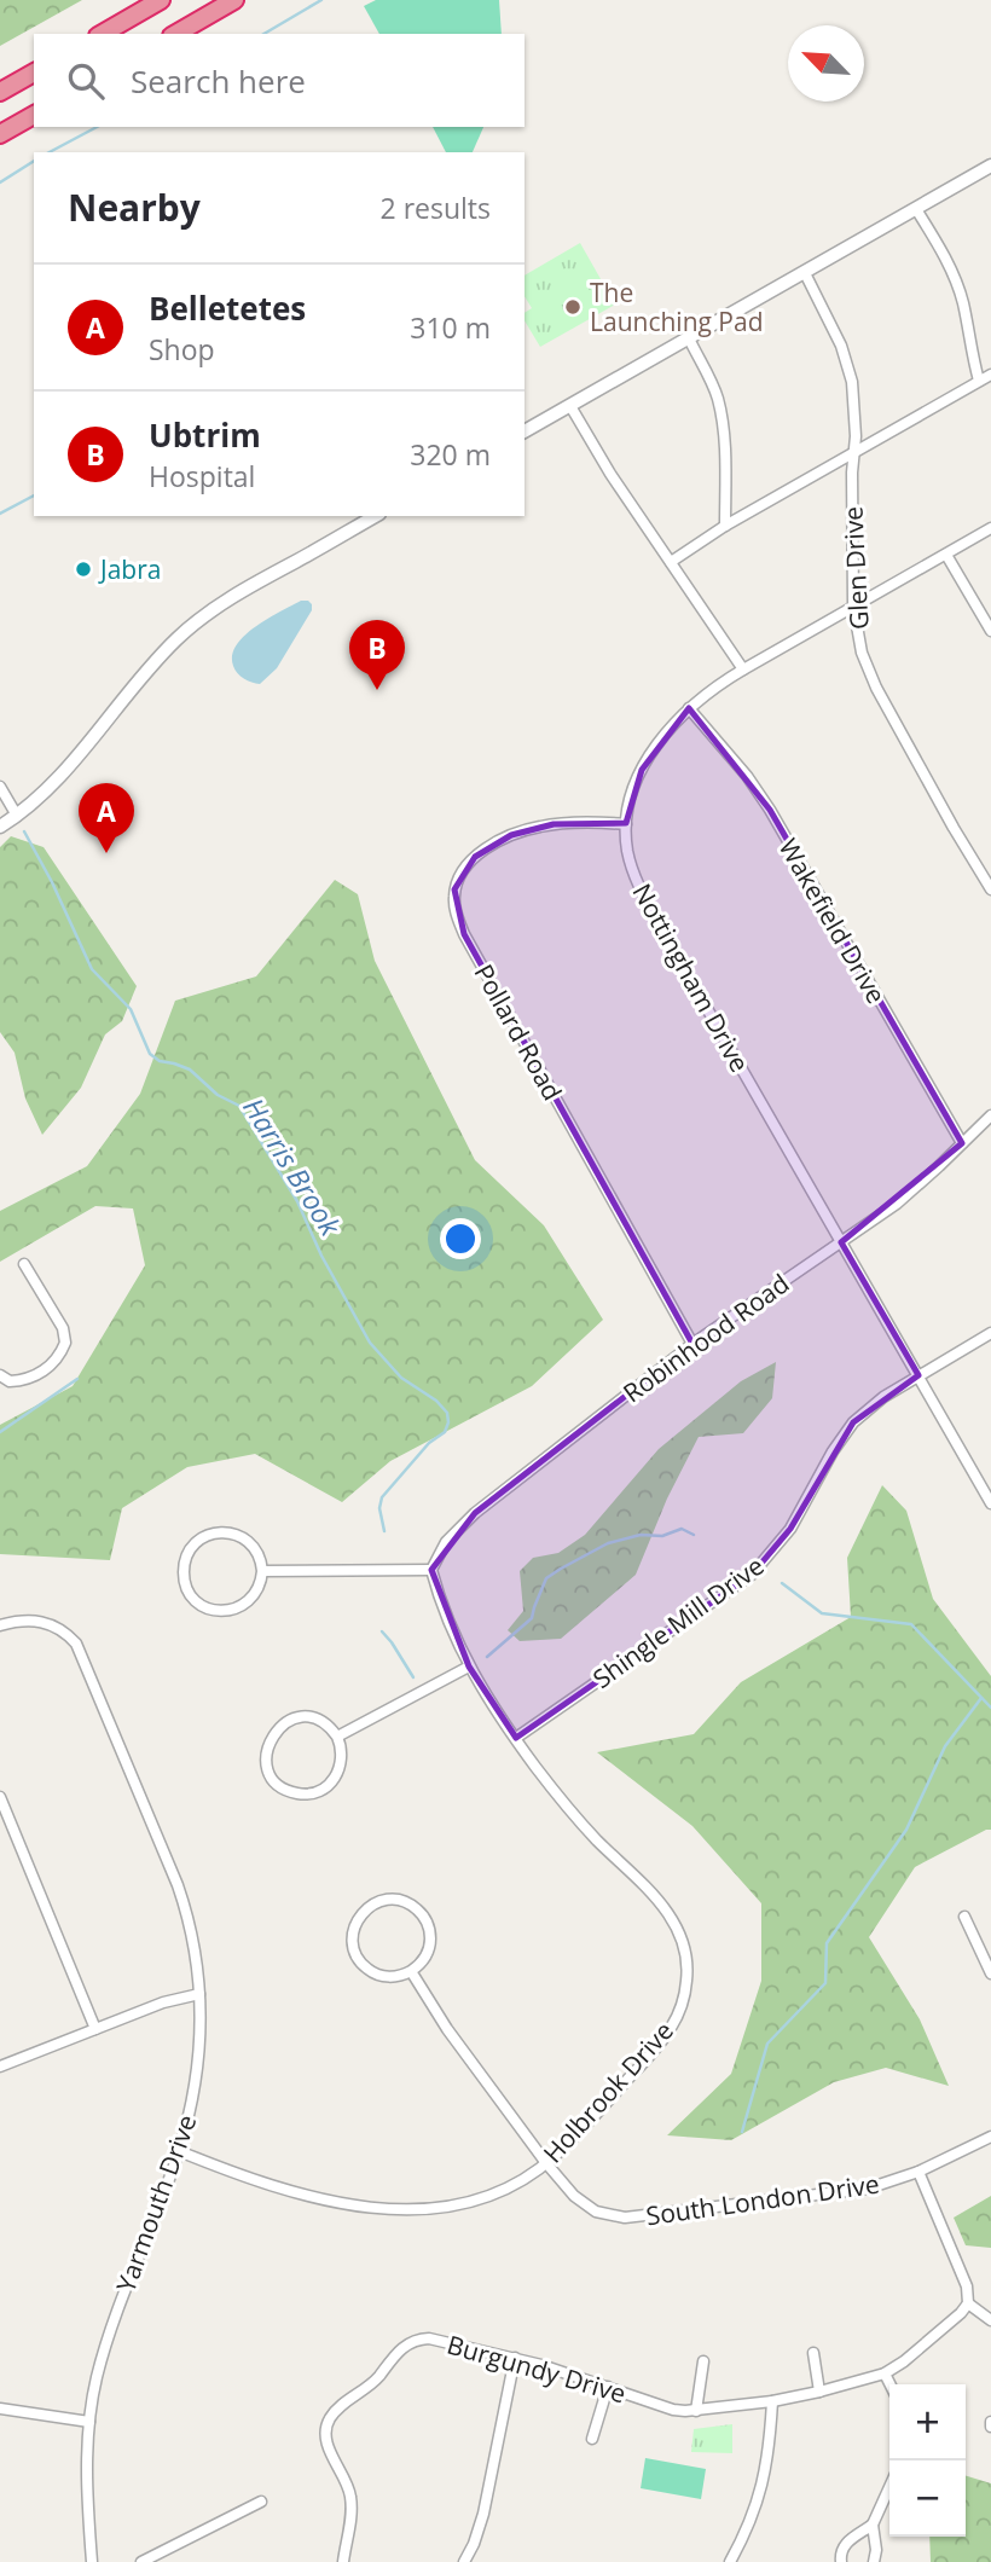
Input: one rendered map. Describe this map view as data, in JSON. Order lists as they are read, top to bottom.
{
  "streets": {
    "street": [
      "Glen Drive",
      "Wakefield Drive",
      "Nottingham Drive",
      "Pollard Road",
      "Robinhood Road",
      "Shingle Mill Drive",
      "Holbrook Drive",
      "South London Drive",
      "Yarmouth Drive",
      "Burgundy Drive"
    ]
  },
  "crossings": [
    ["Glen Drive", "Nottingham Drive"],
    ["Wakefield Drive", "Nottingham Drive"],
    ["Wakefield Drive", "Robinhood Road"],
    ["Nottingham Drive", "Pollard Road"],
    ["Nottingham Drive", "Robinhood Road"],
    ["Nottingham Drive", "Shingle Mill Drive"],
    ["Pollard Road", "Robinhood Road"],
    ["Robinhood Road", "Holbrook Drive"],
    ["Shingle Mill Drive", "Holbrook Drive"],
    ["Holbrook Drive", "South London Drive"],
    ["Holbrook Drive", "Yarmouth Drive"]
  ],
  "water": ["Harris Brook"],
  "places": ["The Launching Pad", "Jabra"],
  "north": "top left",
  "page": {
    "search": "Search here",
    "heading": ["Nearby", "2 results"],
    "list": [
      {
        "mark": "A",
        "name": "Belletetes",
        "note": "Shop",
        "value": "310 m"
      },
      {
        "mark": "B",
        "name": "Ubtrim",
        "note": "Hospital",
        "value": "320 m"
      }
    ],
    "pins": ["B", "A"],
    "map_buttons": ["+", "−"]
  }
}
